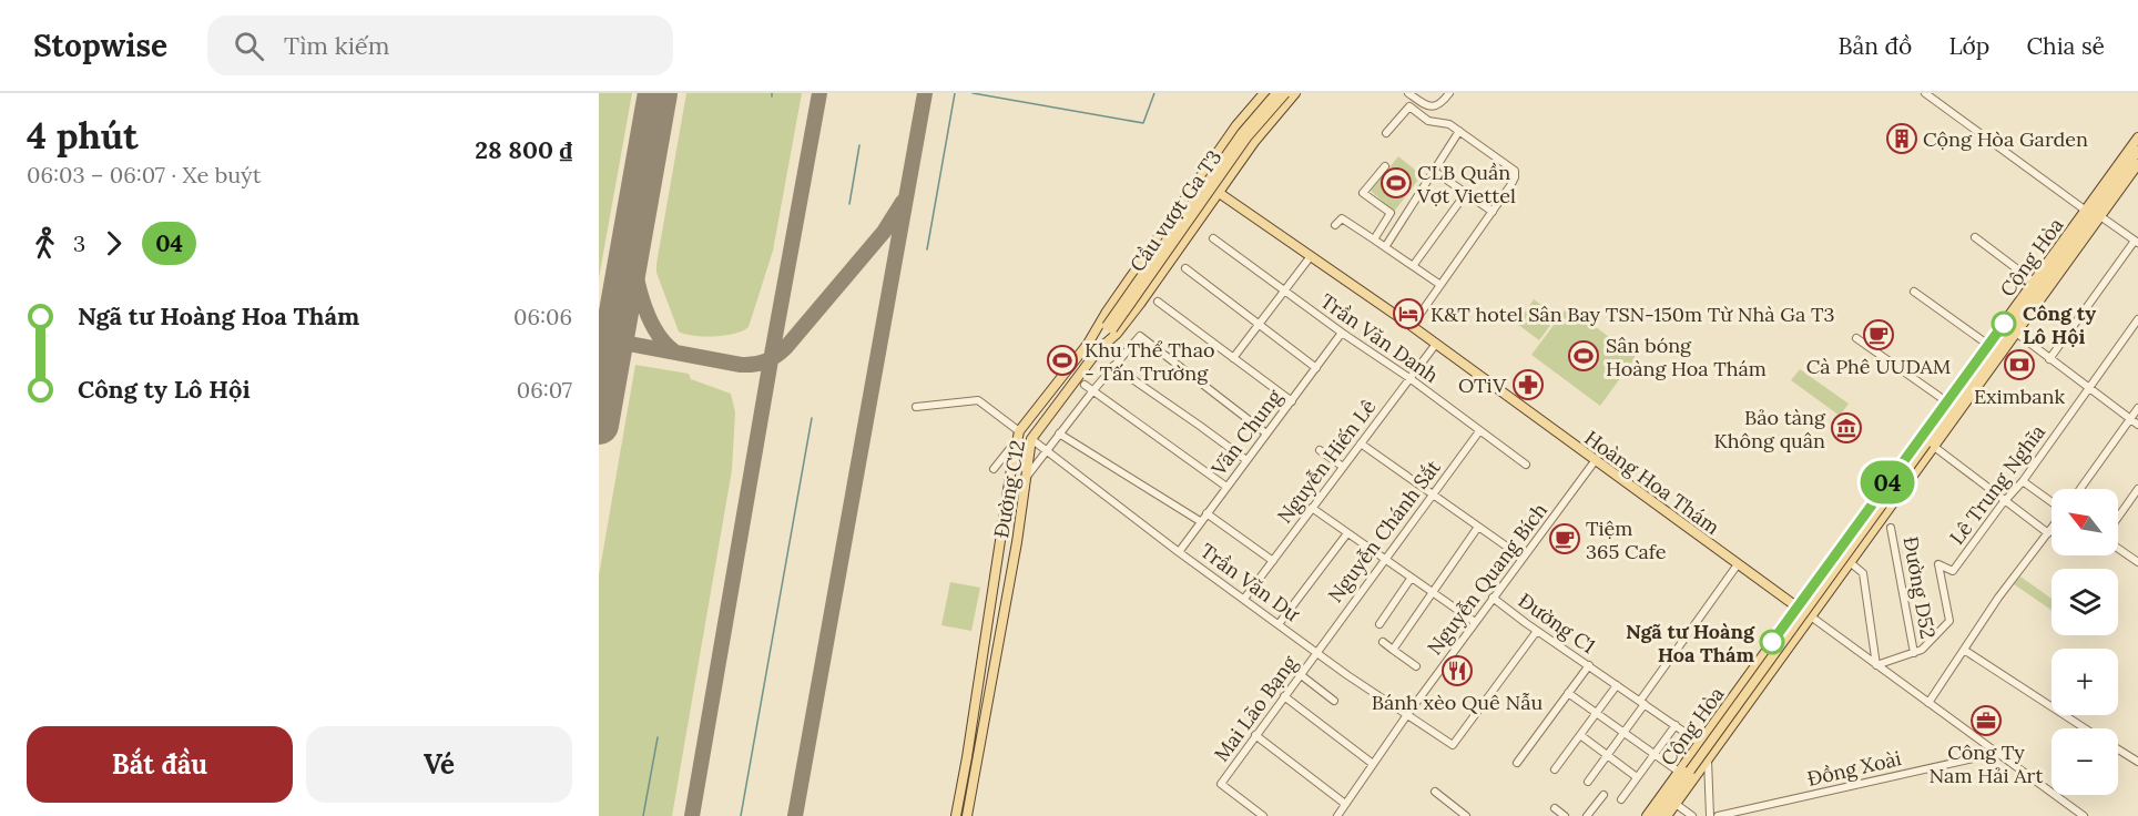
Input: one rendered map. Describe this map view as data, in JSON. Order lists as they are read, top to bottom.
{
  "streets": {
    "main road": [
      "Cầu vượt Ga T3",
      "Cộng Hòa",
      "Hoàng Hoa Thám",
      "Đường C12"
    ],
    "street": [
      "Trần Văn Danh",
      "Văn Chung",
      "Nguyễn Hiến Lê",
      "Lê Trung Nghĩa",
      "Nguyễn Chánh Sắt",
      "Nguyễn Quang Bích",
      "Trần Văn Dư",
      "Đường D52",
      "Đường C1",
      "Mai Lão Bạng",
      "Đồng Xoài"
    ]
  },
  "crossings": [
    ["Cầu vượt Ga T3", "Đường C12"],
    ["Cộng Hòa", "Hoàng Hoa Thám"],
    ["Cộng Hòa", "Đường C1"],
    ["Trần Văn Danh", "Văn Chung"],
    ["Trần Văn Danh", "Nguyễn Hiến Lê"],
    ["Trần Văn Danh", "Nguyễn Chánh Sắt"],
    ["Văn Chung", "Trần Văn Dư"],
    ["Nguyễn Hiến Lê", "Hoàng Hoa Thám"],
    ["Nguyễn Hiến Lê", "Trần Văn Dư"],
    ["Hoàng Hoa Thám", "Lê Trung Nghĩa"],
    ["Hoàng Hoa Thám", "Đường C12"],
    ["Hoàng Hoa Thám", "Nguyễn Quang Bích"],
    ["Hoàng Hoa Thám", "Đồng Xoài"],
    ["Lê Trung Nghĩa", "Đường D52"],
    ["Đường C12", "Trần Văn Dư"],
    ["Nguyễn Chánh Sắt", "Trần Văn Dư"],
    ["Nguyễn Chánh Sắt", "Mai Lão Bạng"],
    ["Nguyễn Quang Bích", "Trần Văn Dư"],
    ["Nguyễn Quang Bích", "Đường C1"],
    ["Trần Văn Dư", "Đường C1"],
    ["Trần Văn Dư", "Mai Lão Bạng"]
  ],
  "places": {
    "building": ["Cộng Hòa Garden"],
    "sports": ["CLB Quần Vợt Viettel", "Sân bóng Hoàng Hoa Thám", "Khu Thể Thao - Tấn Trường"],
    "hotel": ["K&T hotel Sân Bay TSN-150m Từ Nhà Ga T3"],
    "other": ["Công ty Lô Hội", "Ngã tư Hoàng Hoa Thám"],
    "cafe": ["Cà Phê UUDAM", "Tiệm 365 Cafe"],
    "bank": ["Eximbank"],
    "pharmacy": ["OTiV"],
    "museum": ["Bảo tàng Không quân"],
    "restaurant": ["Bánh xèo Quê Nẫu"],
    "office": ["Công Ty Nam Hải Art"]
  },
  "lines": ["bus line 04"],
  "north": "top left",
  "page": {
    "header": "Stopwise",
    "search": "Tìm kiếm",
    "nav": ["Bản đồ", "Lớp", "Chia sẻ"],
    "heading": ["4 phút", "06:03 – 06:07 · Xe buýt", "28 800 ₫"],
    "on_map": "04",
    "legs": ["3", "04"],
    "list": [
      {
        "name": "Ngã tư Hoàng Hoa Thám",
        "value": "06:06"
      },
      {
        "name": "Công ty Lô Hội",
        "value": "06:07"
      }
    ],
    "map_buttons": ["+", "−"],
    "buttons": ["Bắt đầu", "Vé"]
  }
}
